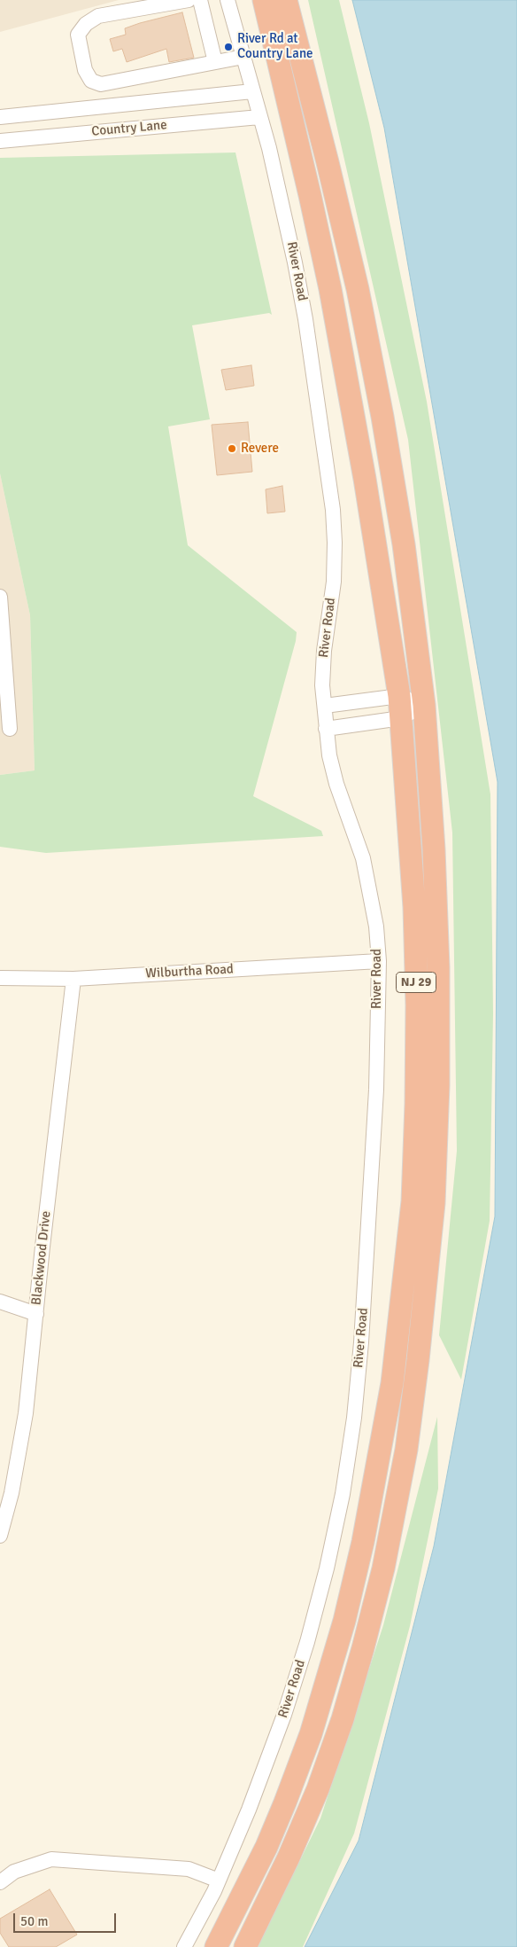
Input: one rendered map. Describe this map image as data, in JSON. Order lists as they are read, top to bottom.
{
  "streets": {
    "highway": ["NJ 29"],
    "street": [
      "Country Lane",
      "River Road",
      "Wilburtha Road",
      "Blackwood Drive"
    ]
  },
  "crossings": [
    ["Country Lane", "River Road"],
    ["River Road", "Wilburtha Road"],
    ["Wilburtha Road", "Blackwood Drive"]
  ],
  "places": ["River Rd at Country Lane", "Revere"],
  "scale_bar": "50 m"
}
